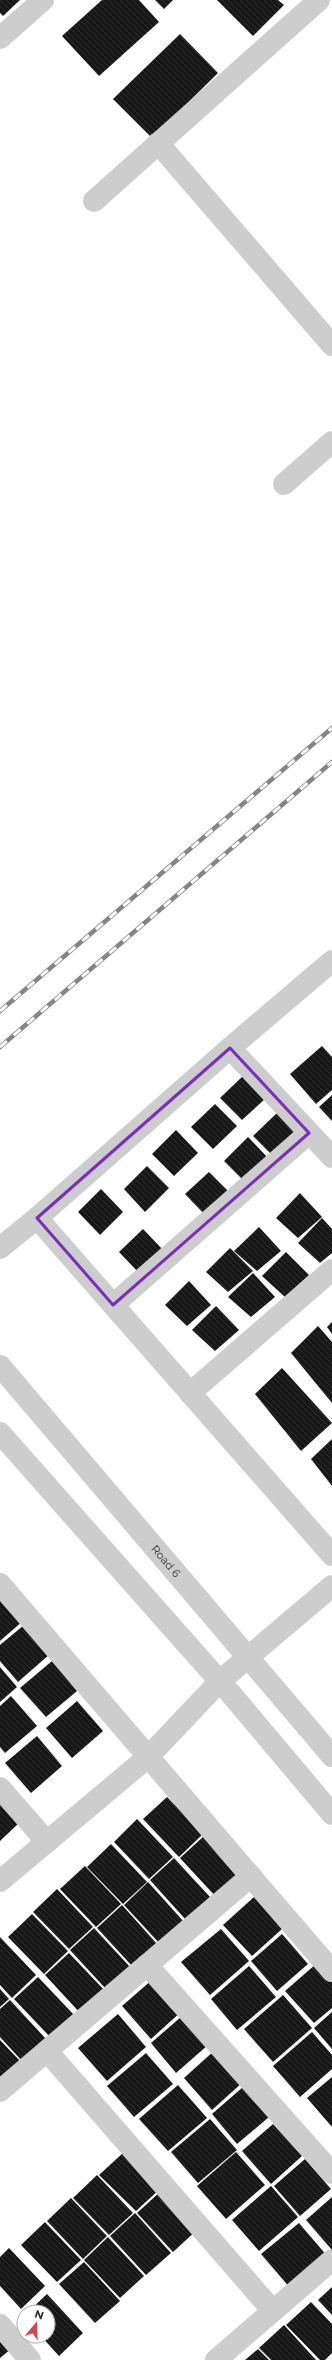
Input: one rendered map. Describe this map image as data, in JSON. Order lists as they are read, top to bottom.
{
  "streets": {
    "street": ["Road 6"]
  },
  "north": "top"
}
